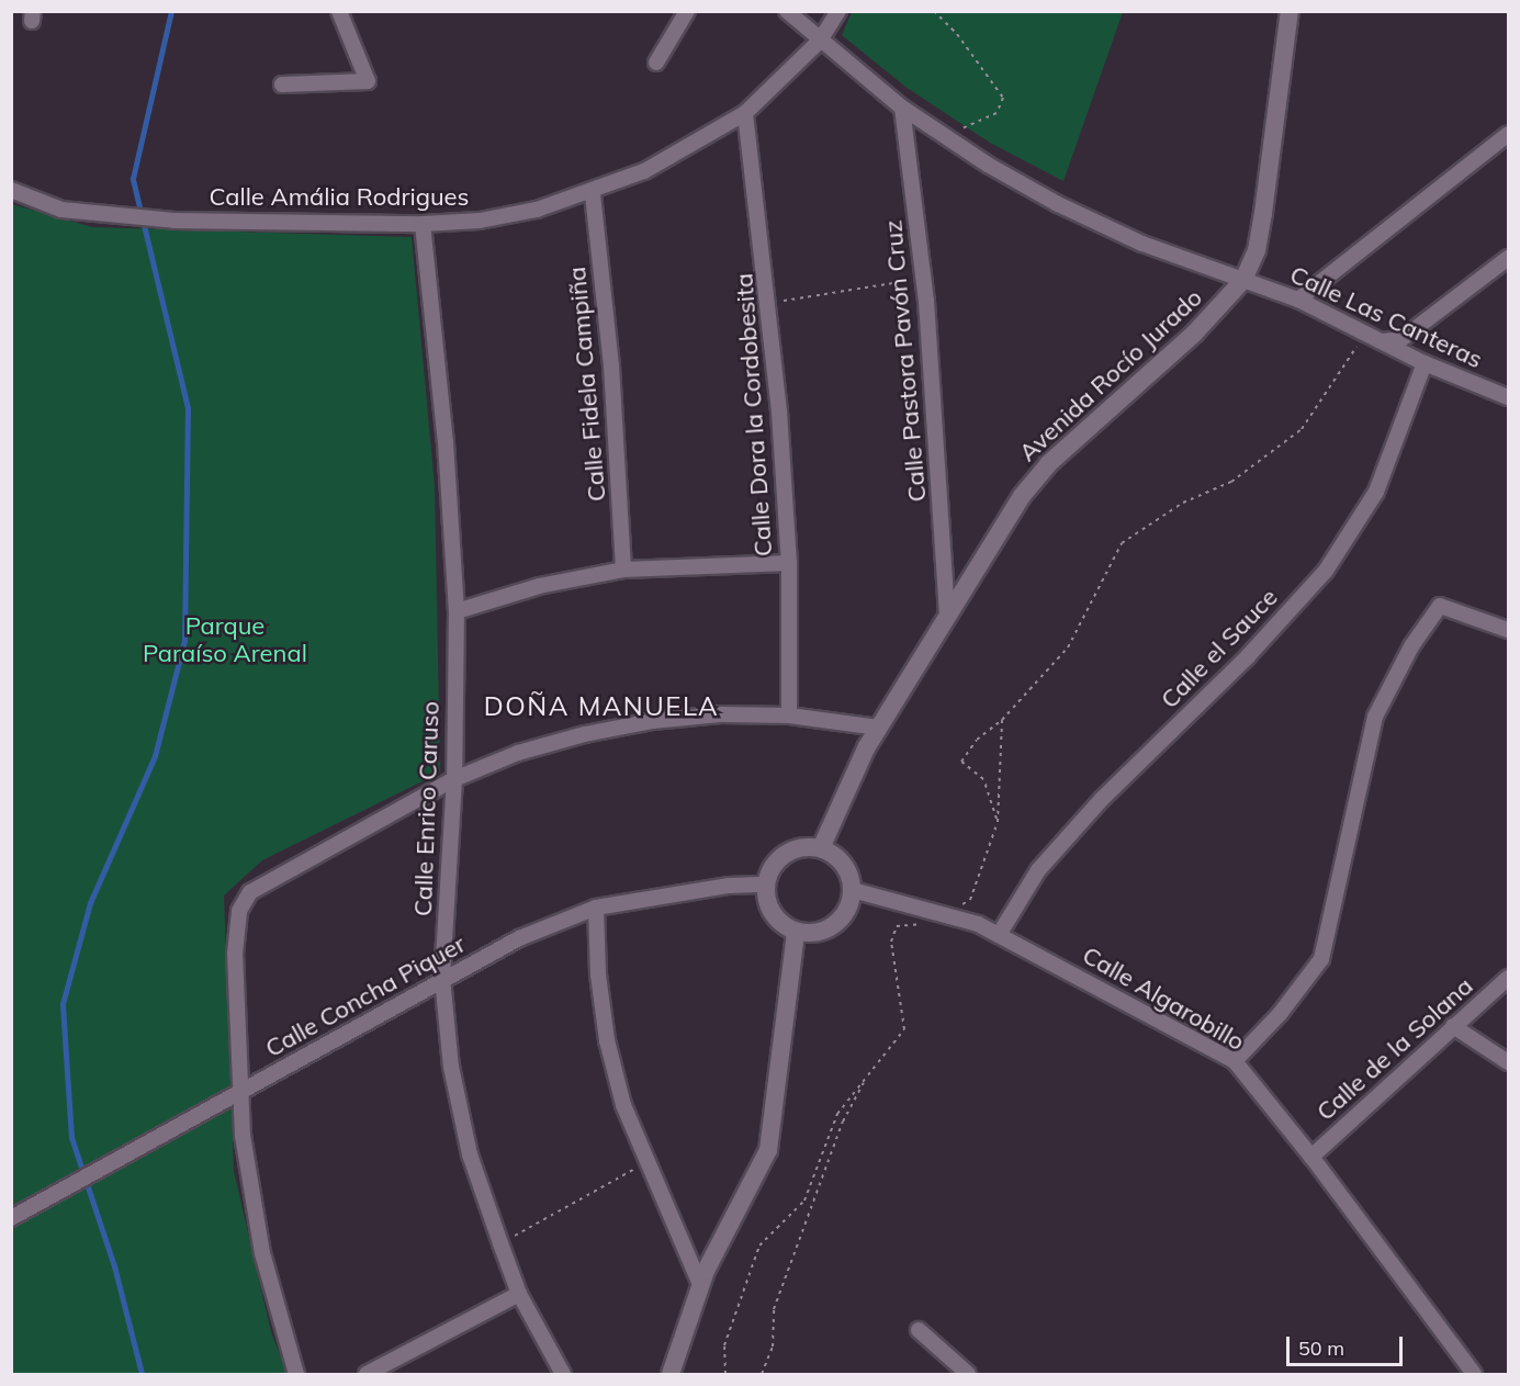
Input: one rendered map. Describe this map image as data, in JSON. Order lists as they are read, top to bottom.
{
  "streets": {
    "street": [
      "Calle Amália Rodrigues",
      "Calle Las Canteras",
      "Calle Pastora Pavón Cruz",
      "Avenida Rocío Jurado",
      "Calle Fidela Campiña",
      "Calle Dora la Cordobesita",
      "Calle el Sauce",
      "Calle Enrico Caruso",
      "Calle Concha Piquer",
      "Calle Algarobillo",
      "Calle de la Solana"
    ]
  },
  "crossings": [
    ["Calle Amália Rodrigues", "Calle Las Canteras"],
    ["Calle Amália Rodrigues", "Calle Fidela Campiña"],
    ["Calle Amália Rodrigues", "Calle Dora la Cordobesita"],
    ["Calle Amália Rodrigues", "Calle Enrico Caruso"],
    ["Calle Las Canteras", "Calle Pastora Pavón Cruz"],
    ["Calle Las Canteras", "Avenida Rocío Jurado"],
    ["Calle Las Canteras", "Calle el Sauce"],
    ["Calle Pastora Pavón Cruz", "Avenida Rocío Jurado"],
    ["Avenida Rocío Jurado", "Calle Concha Piquer"],
    ["Avenida Rocío Jurado", "Calle Algarobillo"],
    ["Calle el Sauce", "Calle Algarobillo"],
    ["Calle Enrico Caruso", "Calle Concha Piquer"],
    ["Calle Concha Piquer", "Calle Algarobillo"],
    ["Calle Algarobillo", "Calle de la Solana"]
  ],
  "districts": ["DOÑA MANUELA"],
  "parks": ["Parque Paraíso Arenal"],
  "scale_bar": "50 m"
}
